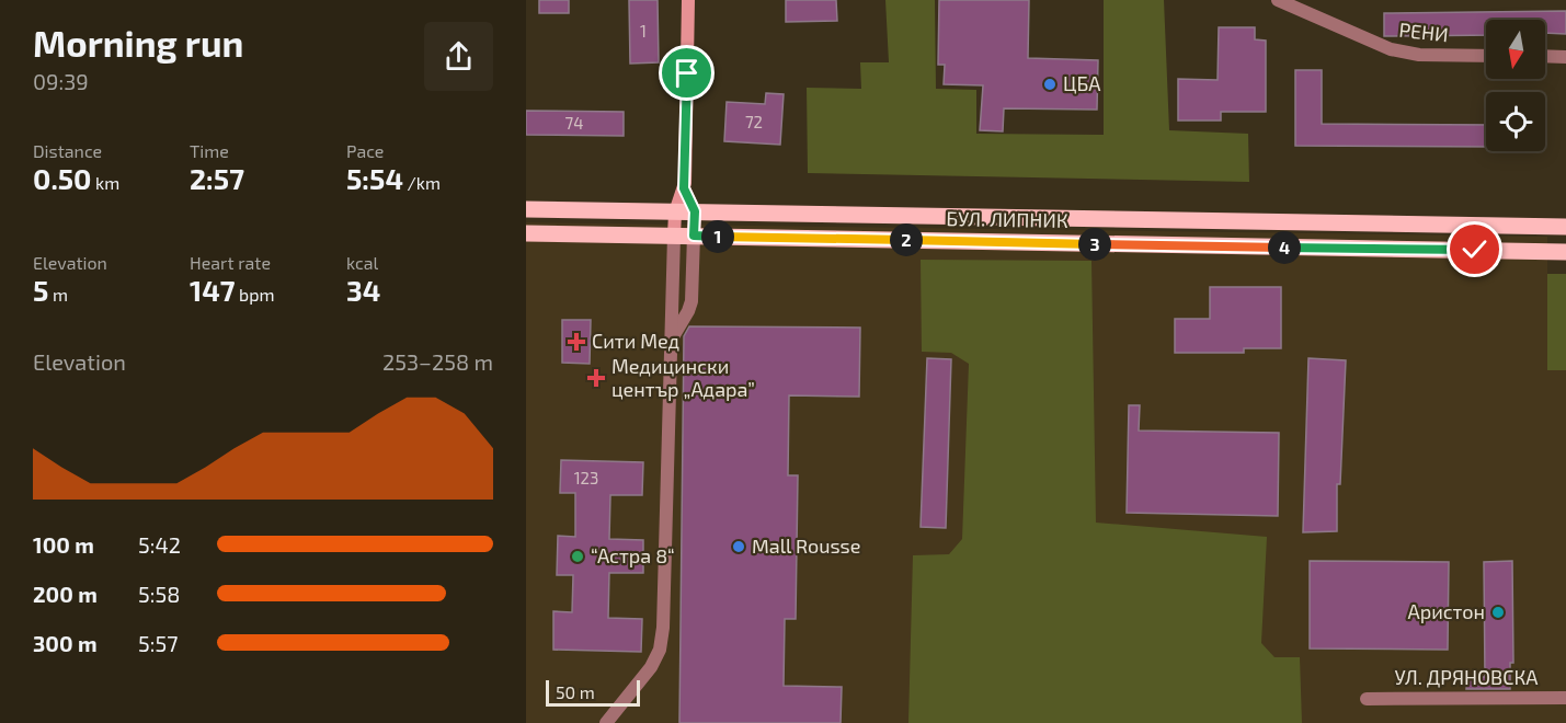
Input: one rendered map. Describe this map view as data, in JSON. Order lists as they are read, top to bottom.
{
  "streets": {
    "main road": ["БУЛ. ЛИПНИК"],
    "street": ["РЕНИ", "УЛ. ДРЯНОВСКА"]
  },
  "places": {
    "other": [
      "ЦБА",
      "Mall Rousse",
      "“Астра 8“",
      "Аристон"
    ],
    "health": ["Сити Мед", "Медицински център „Адара”"]
  },
  "house_numbers": [
    "1",
    "72",
    "74",
    "123"
  ],
  "scale_bar": "50 m",
  "north": "bottom",
  "page": {
    "heading": ["Morning run", "09:39"],
    "stats": [
      ["Distance", "0.50 km"],
      ["Time", "2:57"],
      ["Pace", "5:54 /km"],
      ["Elevation", "5 m"],
      ["Heart rate", "147 bpm"],
      ["kcal", "34"]
    ],
    "pins": [
      "1",
      "2",
      "3",
      "4"
    ],
    "chart": ["Elevation", "253–258 m"],
    "list": [
      {
        "name": "100 m",
        "note": "5:42"
      },
      {
        "name": "200 m",
        "note": "5:58"
      },
      {
        "name": "300 m",
        "note": "5:57"
      }
    ],
    "scale": "50 m"
  }
}
